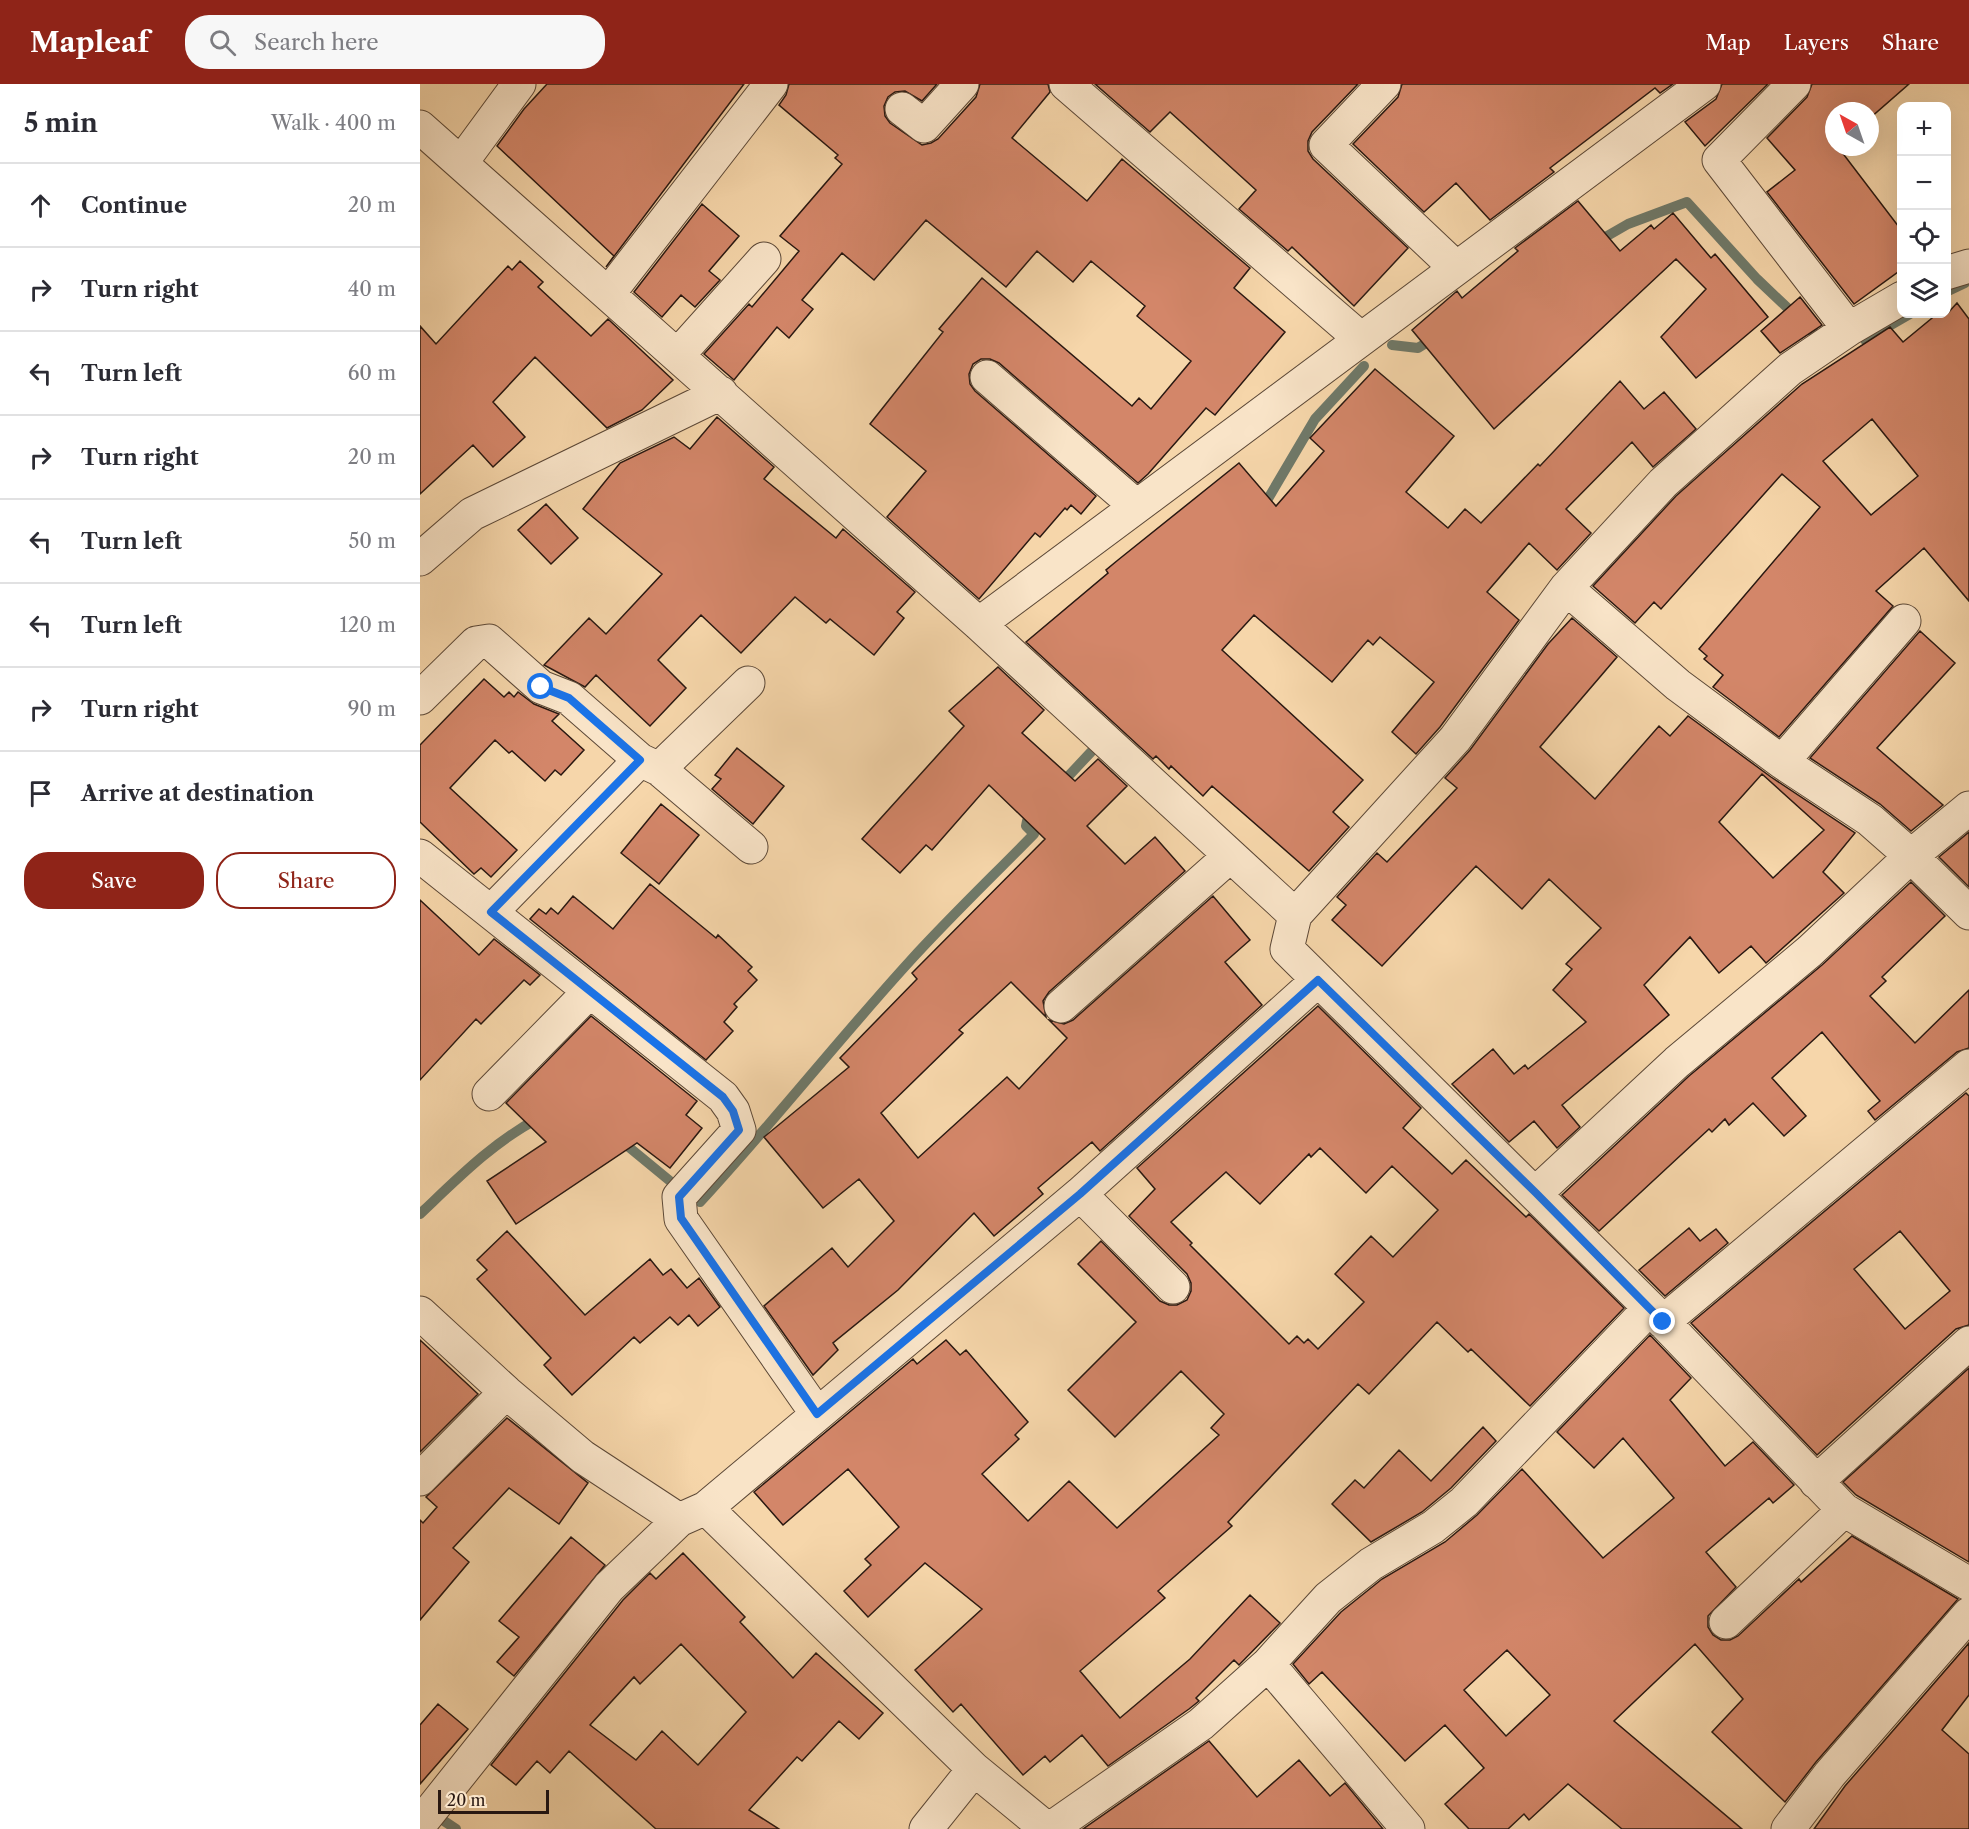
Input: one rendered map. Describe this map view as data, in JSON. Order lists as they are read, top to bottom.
{
  "scale_bar": "20 m",
  "north": "top left",
  "page": {
    "header": "Mapleaf",
    "search": "Search here",
    "nav": ["Map", "Layers", "Share"],
    "heading": ["5 min", "Walk · 400 m"],
    "map_buttons": ["+", "−"],
    "list": [
      ["Continue", "20 m"],
      ["Turn right", "40 m"],
      ["Turn left", "60 m"],
      ["Turn right", "20 m"],
      ["Turn left", "50 m"],
      ["Turn left", "120 m"],
      ["Turn right", "90 m"],
      "Arrive at destination"
    ],
    "buttons": ["Save", "Share"],
    "scale": "20 m"
  }
}
